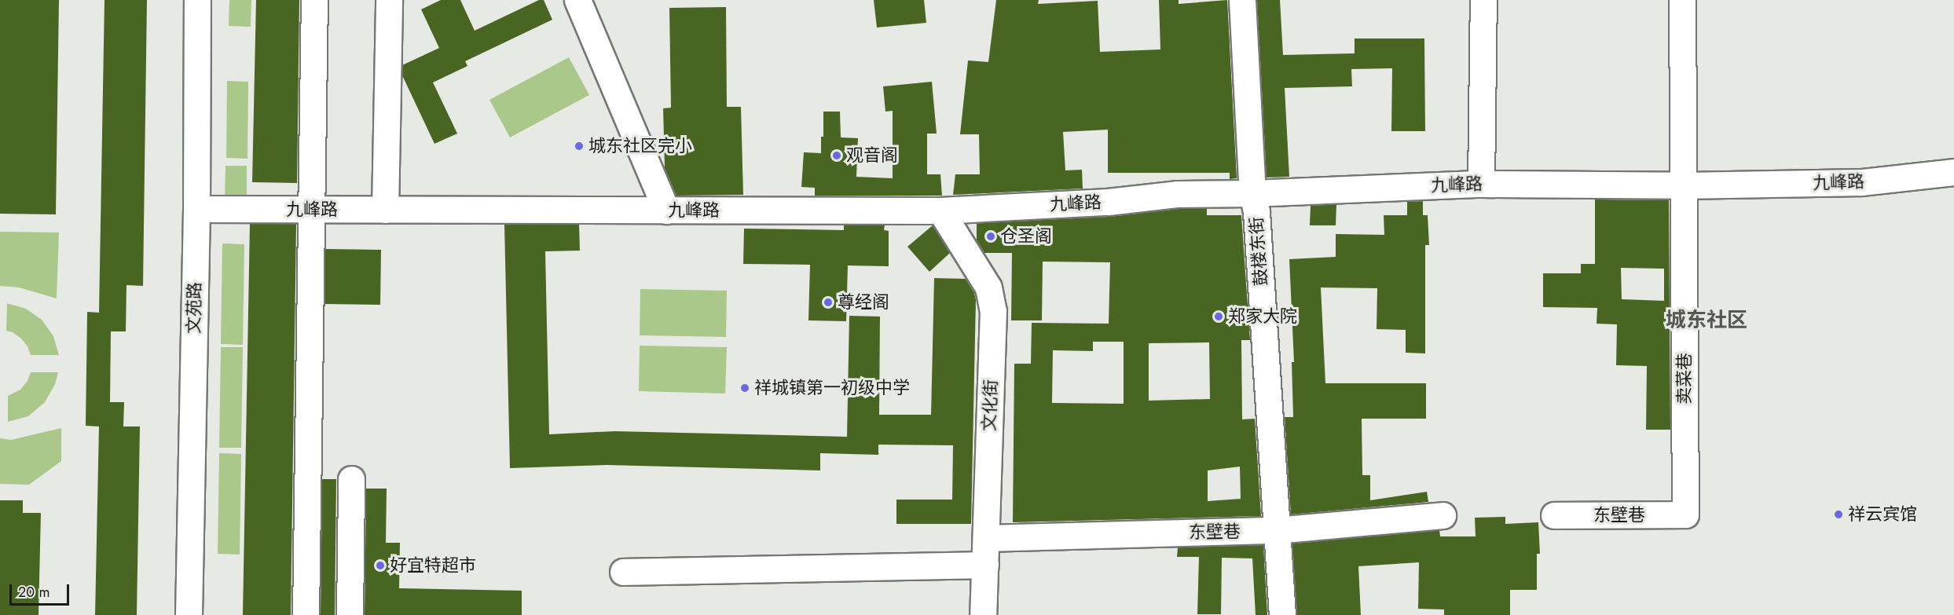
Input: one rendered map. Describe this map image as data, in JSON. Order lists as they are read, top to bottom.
{
  "streets": {
    "street": [
      "九峰路",
      "鼓楼东街",
      "文苑路",
      "卖菜巷",
      "文化街",
      "东壁巷"
    ]
  },
  "crossings": [
    ["九峰路", "鼓楼东街"],
    ["九峰路", "文苑路"],
    ["九峰路", "卖菜巷"],
    ["九峰路", "文化街"],
    ["鼓楼东街", "东壁巷"],
    ["卖菜巷", "东壁巷"],
    ["文化街", "东壁巷"]
  ],
  "districts": ["城东社区"],
  "places": [
    "城东社区完小",
    "观音阁",
    "仓圣阁",
    "尊经阁",
    "郑家大院",
    "祥城镇第一初级中学",
    "祥云宾馆",
    "好宜特超市"
  ],
  "scale_bar": "20 m"
}
